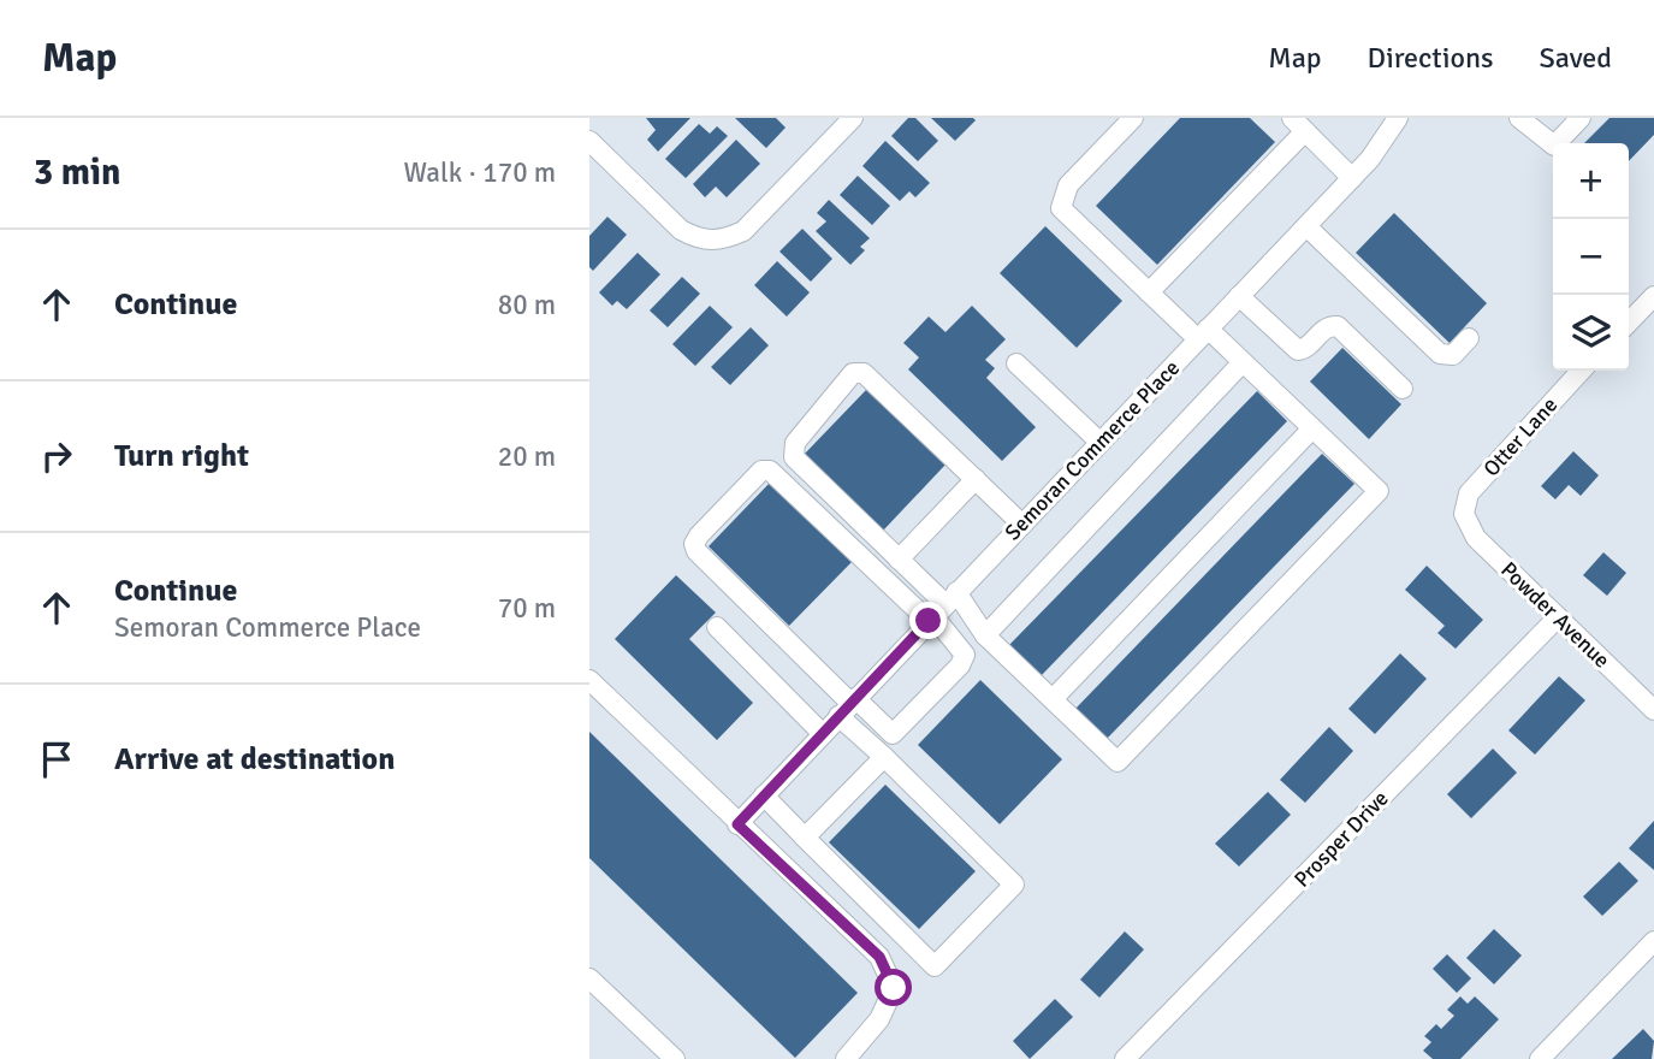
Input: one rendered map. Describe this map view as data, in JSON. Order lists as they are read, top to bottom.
{
  "streets": {
    "street": [
      "Otter Lane",
      "Semoran Commerce Place",
      "Powder Avenue",
      "Prosper Drive"
    ]
  },
  "crossings": [
    ["Otter Lane", "Powder Avenue"],
    ["Powder Avenue", "Prosper Drive"]
  ],
  "page": {
    "header": "Map",
    "nav": ["Map", "Directions", "Saved"],
    "heading": ["3 min", "Walk · 170 m"],
    "map_buttons": ["+", "−"],
    "list": [
      ["Continue", "80 m"],
      ["Turn right", "20 m"],
      ["Continue", "Semoran Commerce Place", "70 m"],
      "Arrive at destination"
    ]
  }
}
